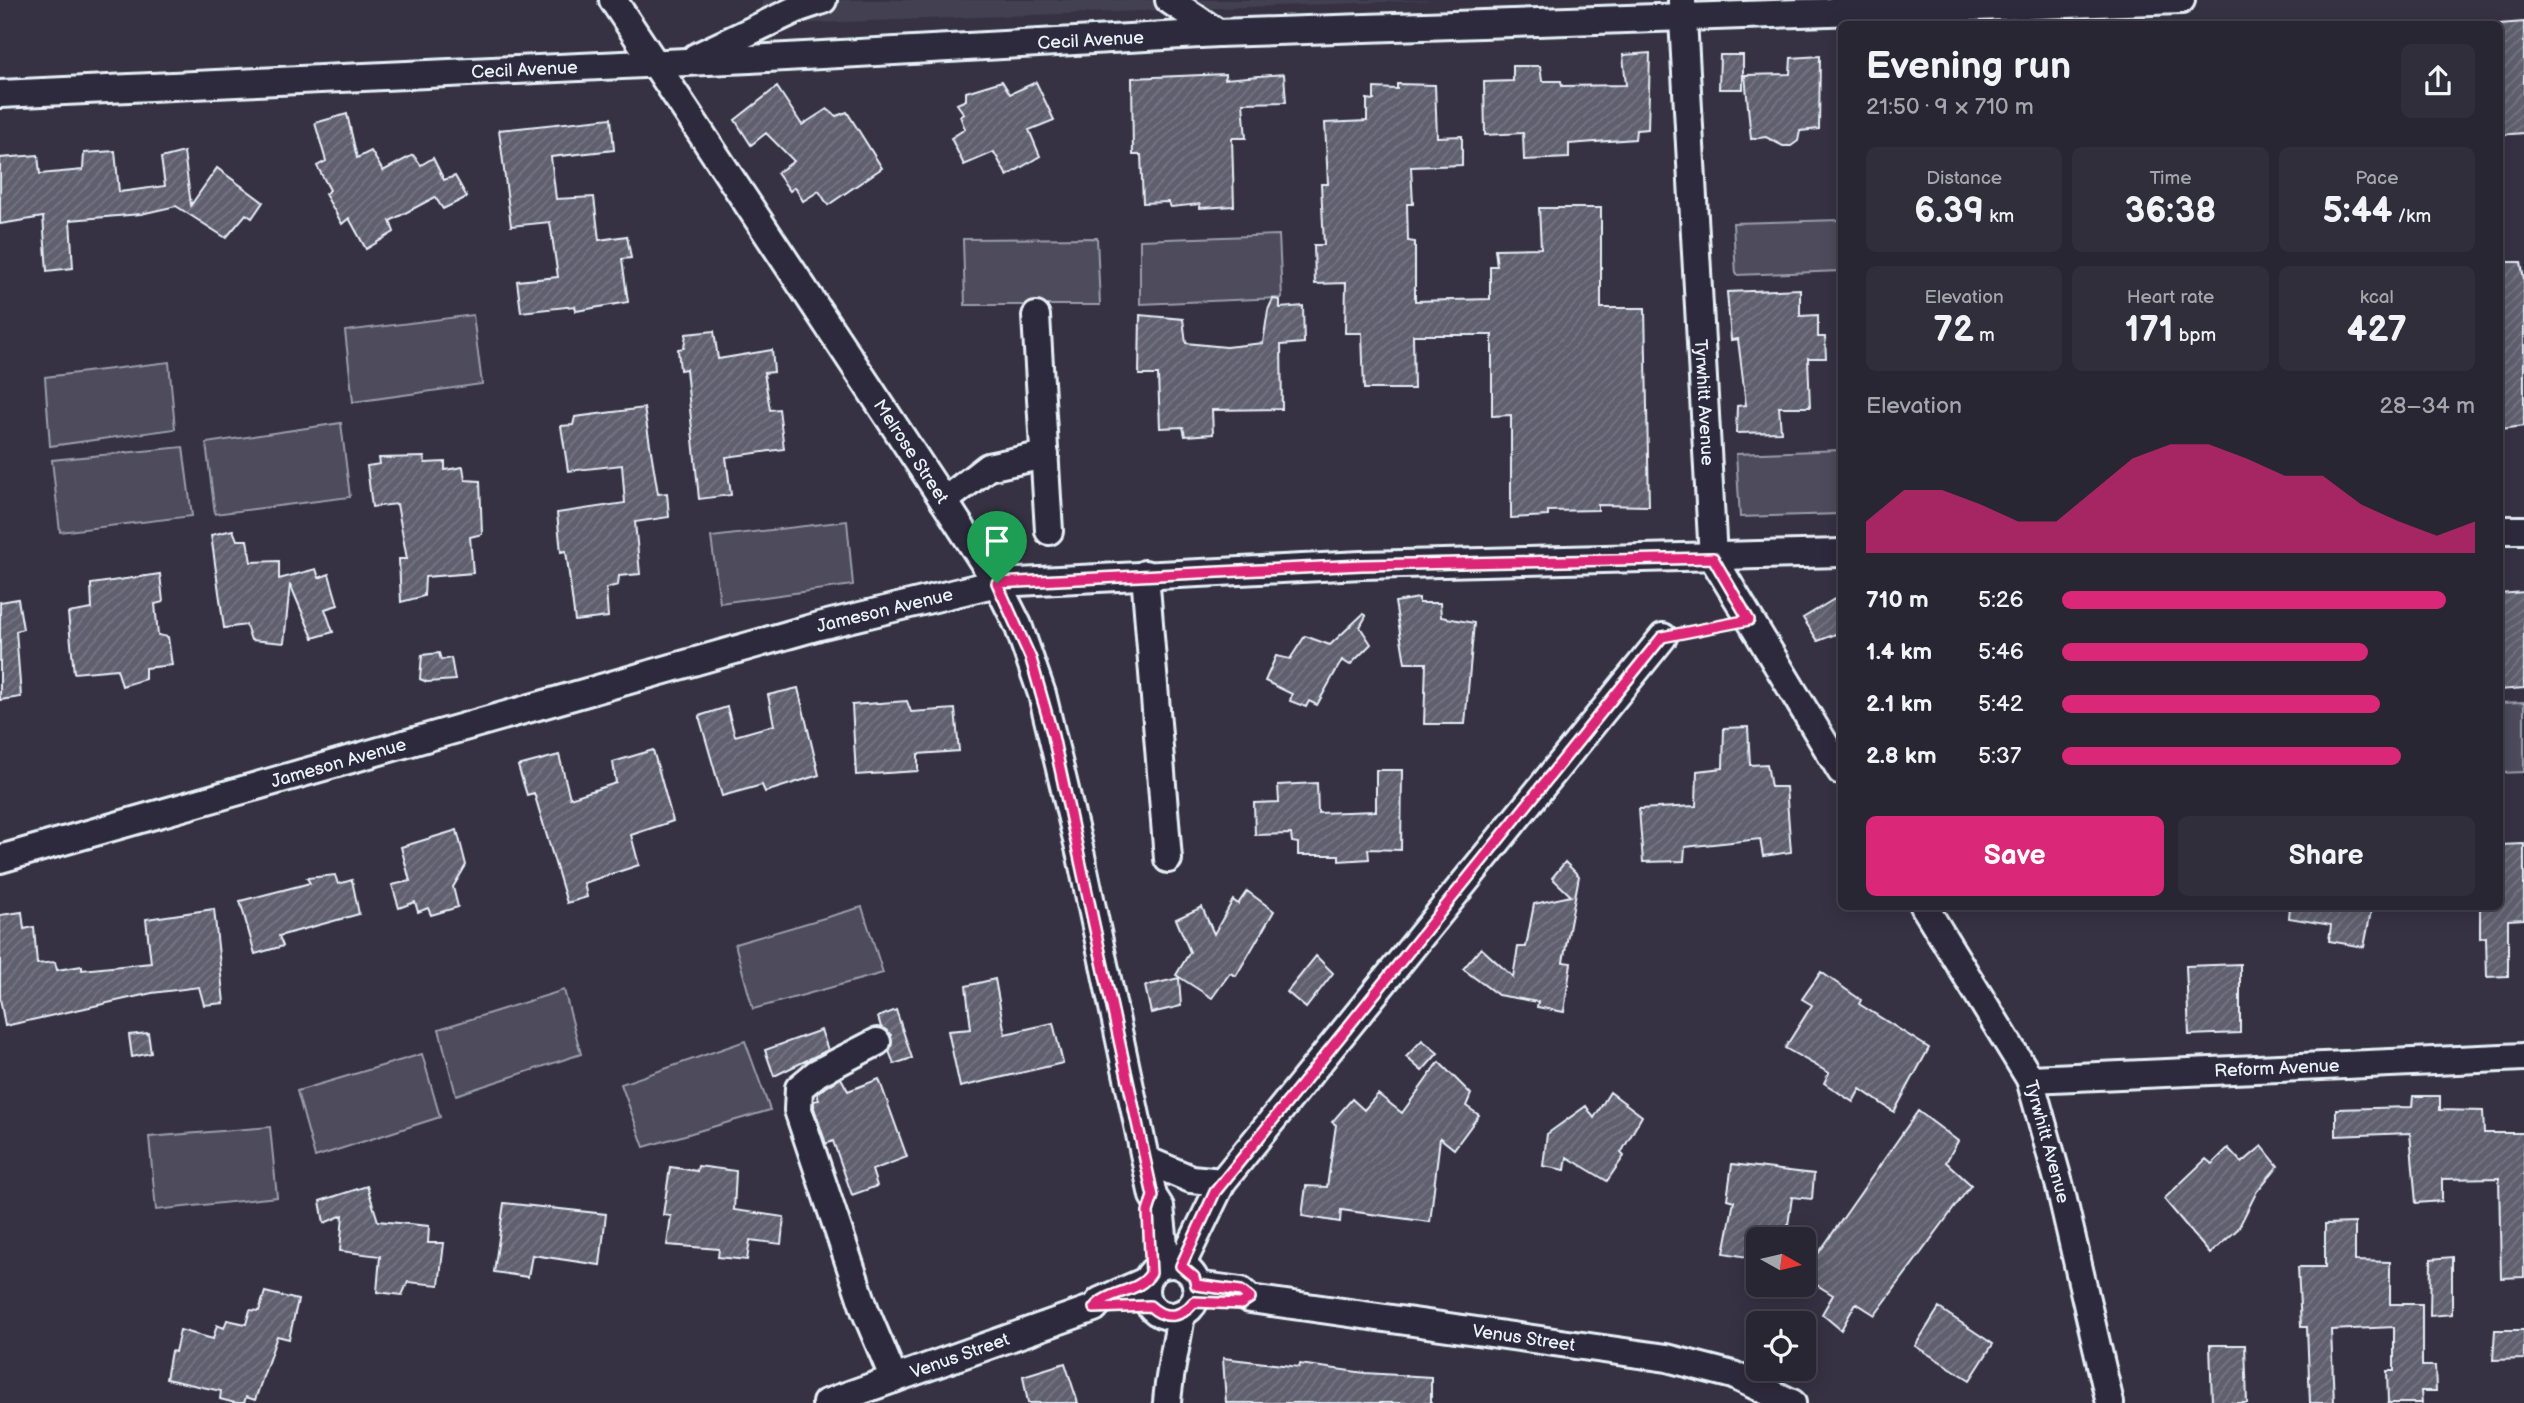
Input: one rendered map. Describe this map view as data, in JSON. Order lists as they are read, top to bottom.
{
  "streets": {
    "street": [
      "Cecil Avenue",
      "Tyrwhitt Avenue",
      "Melrose Street",
      "Jameson Avenue",
      "Reform Avenue",
      "Venus Street"
    ]
  },
  "crossings": [
    ["Cecil Avenue", "Tyrwhitt Avenue"],
    ["Cecil Avenue", "Melrose Street"],
    ["Tyrwhitt Avenue", "Jameson Avenue"],
    ["Tyrwhitt Avenue", "Reform Avenue"],
    ["Melrose Street", "Jameson Avenue"],
    ["Melrose Street", "Venus Street"]
  ],
  "north": "right",
  "page": {
    "heading": ["Evening run", "21:50 · 9 × 710 m"],
    "stats": [
      ["Distance", "6.39 km"],
      ["Time", "36:38"],
      ["Pace", "5:44 /km"],
      ["Elevation", "72 m"],
      ["Heart rate", "171 bpm"],
      ["kcal", "427"]
    ],
    "chart": ["Elevation", "28–34 m"],
    "list": [
      {
        "name": "710 m",
        "note": "5:26"
      },
      {
        "name": "1.4 km",
        "note": "5:46"
      },
      {
        "name": "2.1 km",
        "note": "5:42"
      },
      {
        "name": "2.8 km",
        "note": "5:37"
      }
    ],
    "buttons": ["Save", "Share"]
  }
}
